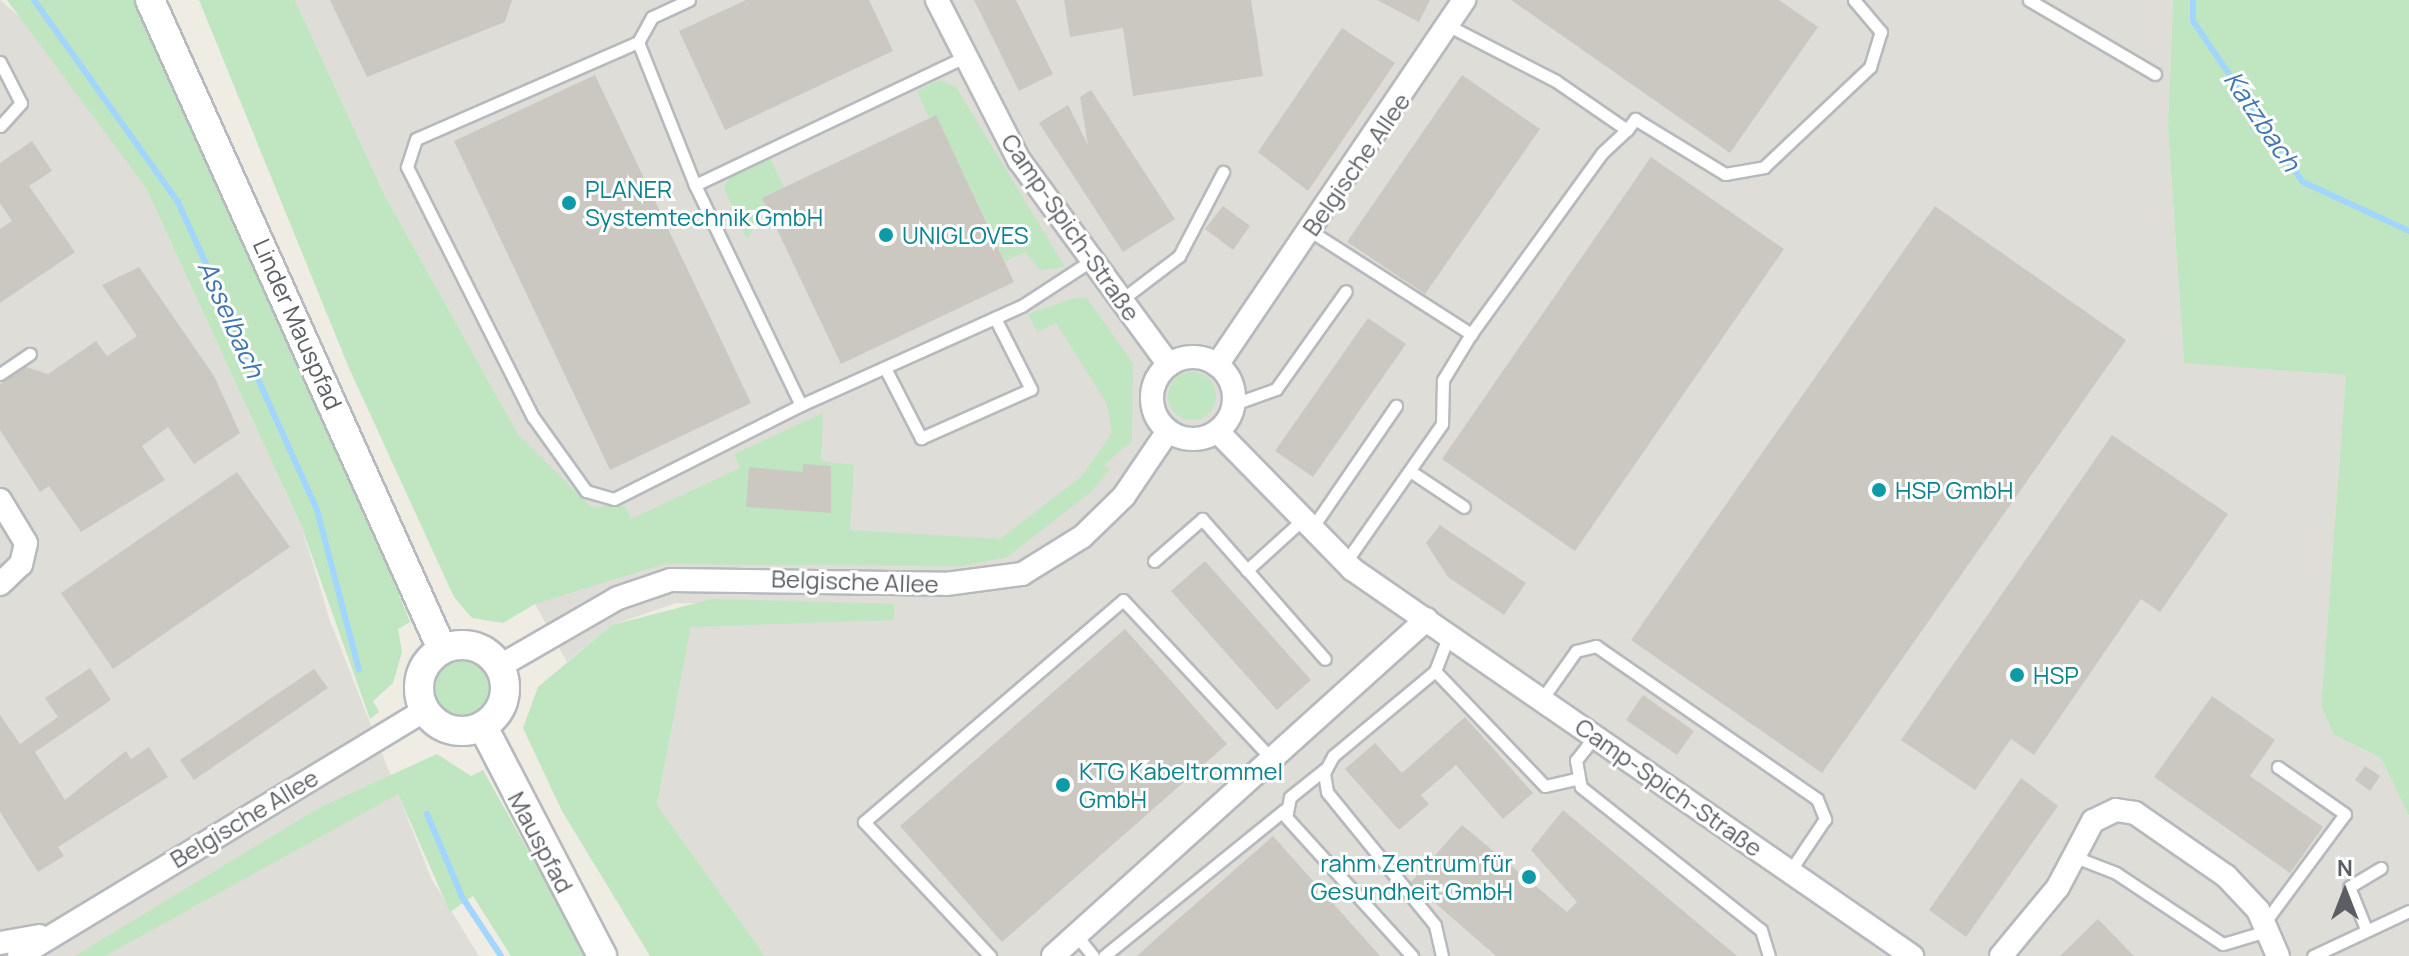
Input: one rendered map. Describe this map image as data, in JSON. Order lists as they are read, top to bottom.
{
  "streets": {
    "street": [
      "Belgische Allee",
      "Camp-Spich-Straße",
      "Linder Mauspfad",
      "Mauspfad"
    ]
  },
  "crossings": [
    ["Belgische Allee", "Camp-Spich-Straße"],
    ["Belgische Allee", "Linder Mauspfad"],
    ["Belgische Allee", "Mauspfad"],
    ["Linder Mauspfad", "Mauspfad"]
  ],
  "water": ["Katzbach", "Asselbach"],
  "places": [
    "PLANER Systemtechnik GmbH",
    "UNIGLOVES",
    "HSP GmbH",
    "HSP",
    "KTG Kabeltrommel GmbH",
    "rahm Zentrum für Gesundheit GmbH"
  ],
  "north": "top"
}
